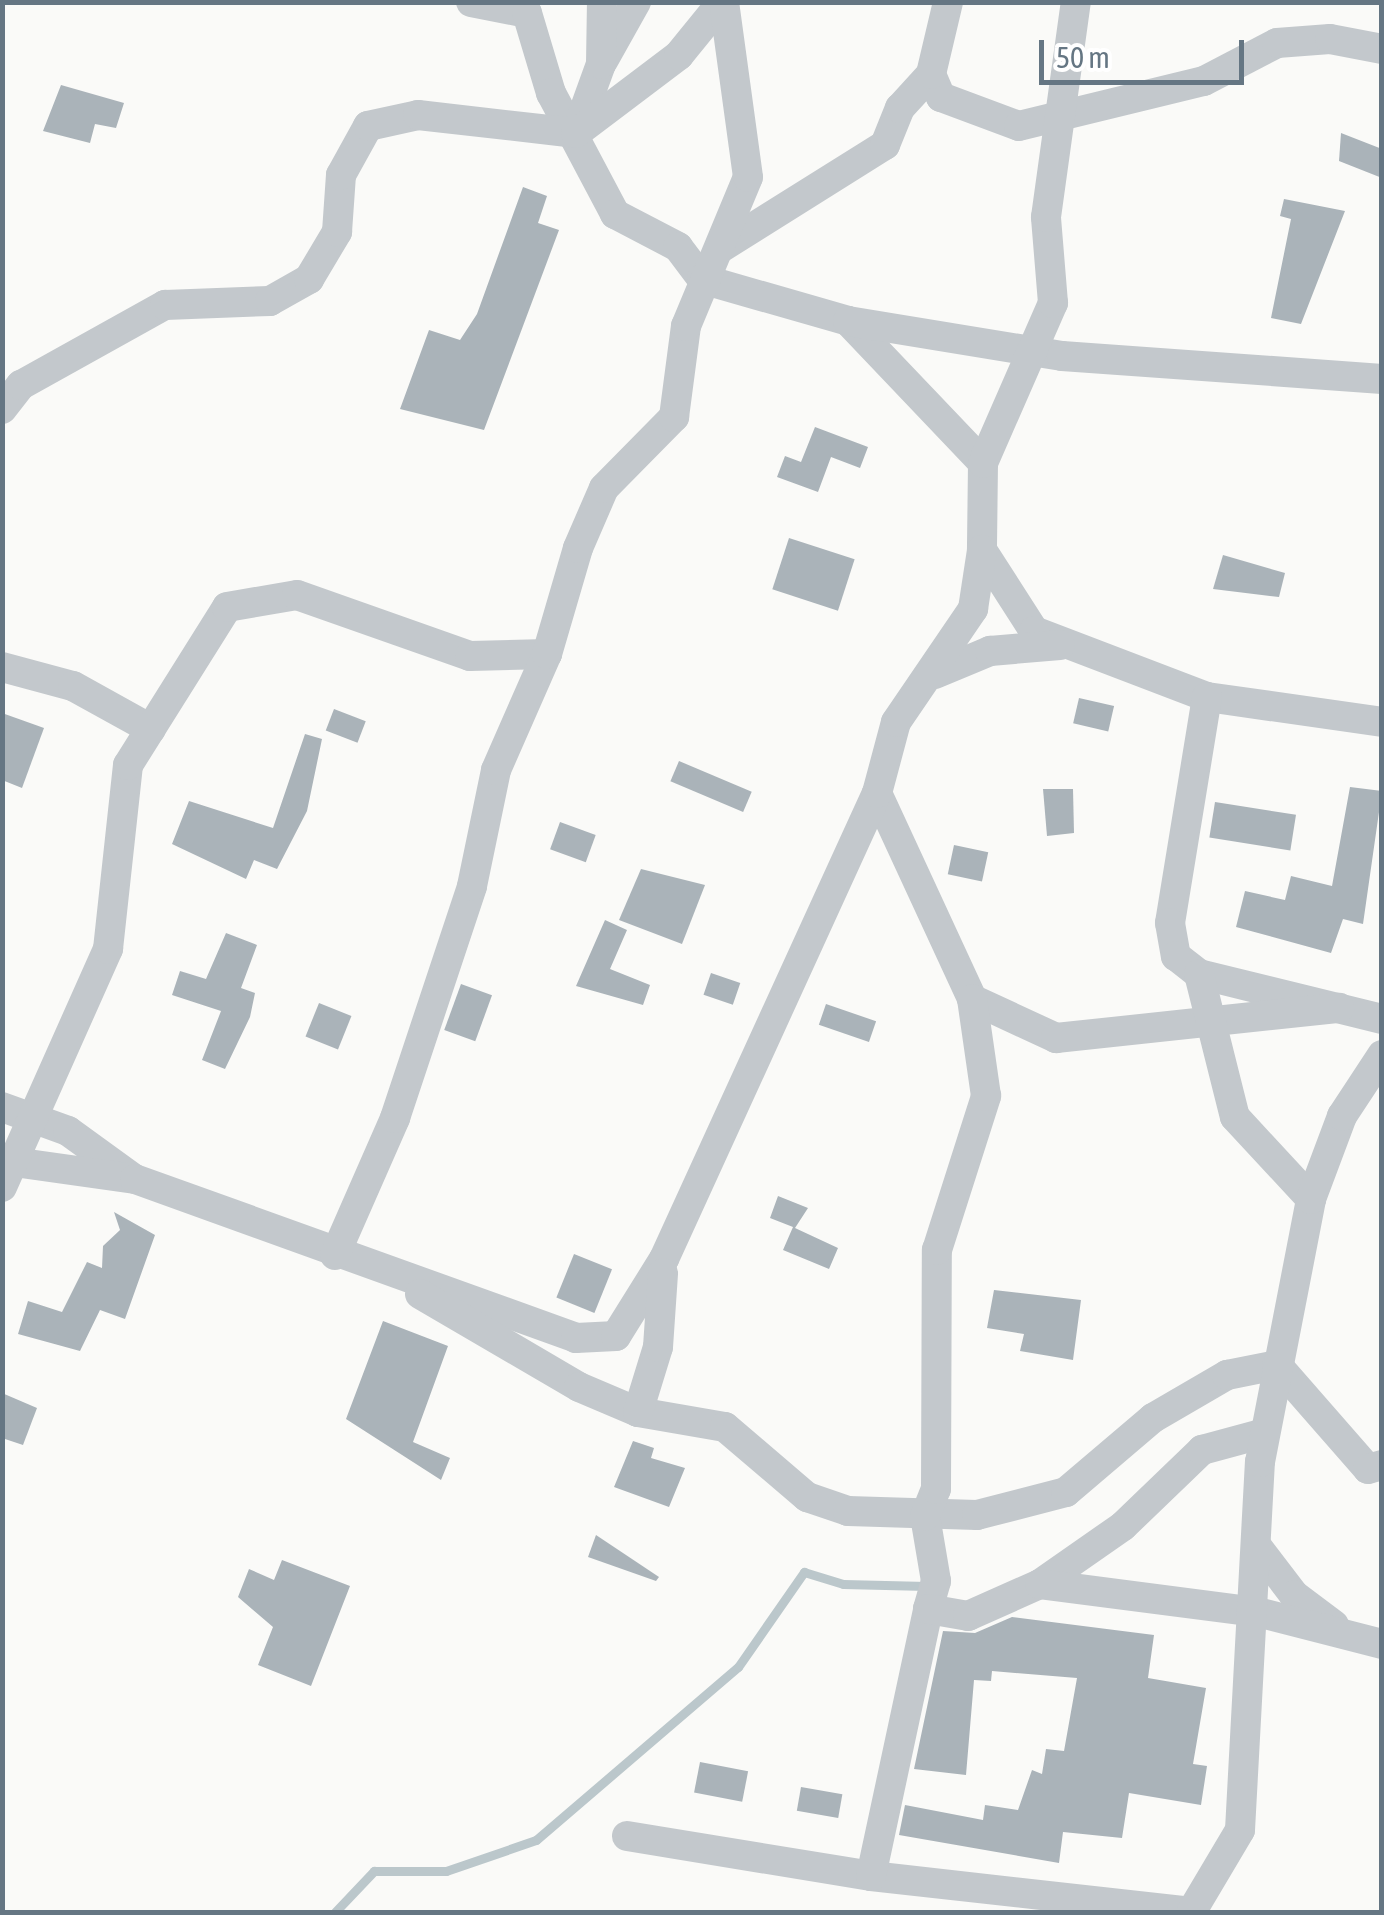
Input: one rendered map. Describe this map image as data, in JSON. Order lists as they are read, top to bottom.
{
  "scale_bar": "50 m"
}
